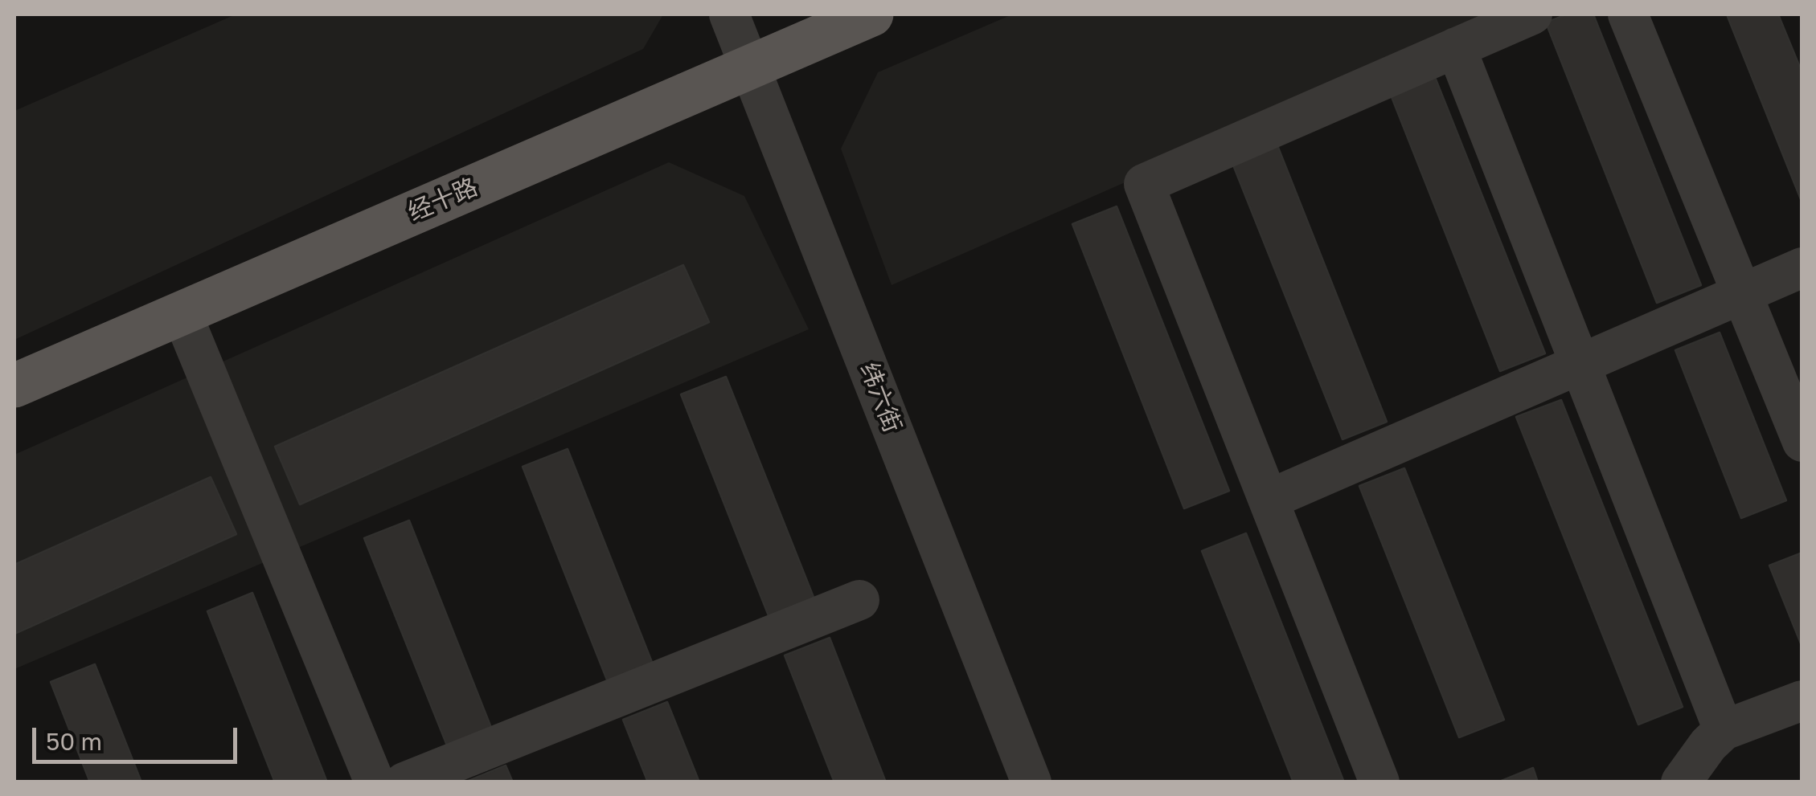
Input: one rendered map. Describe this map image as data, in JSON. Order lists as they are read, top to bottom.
{
  "streets": {
    "main road": ["经十路"],
    "street": ["纬六街"]
  },
  "crossings": [
    ["经十路", "纬六街"]
  ],
  "scale_bar": "50 m"
}
